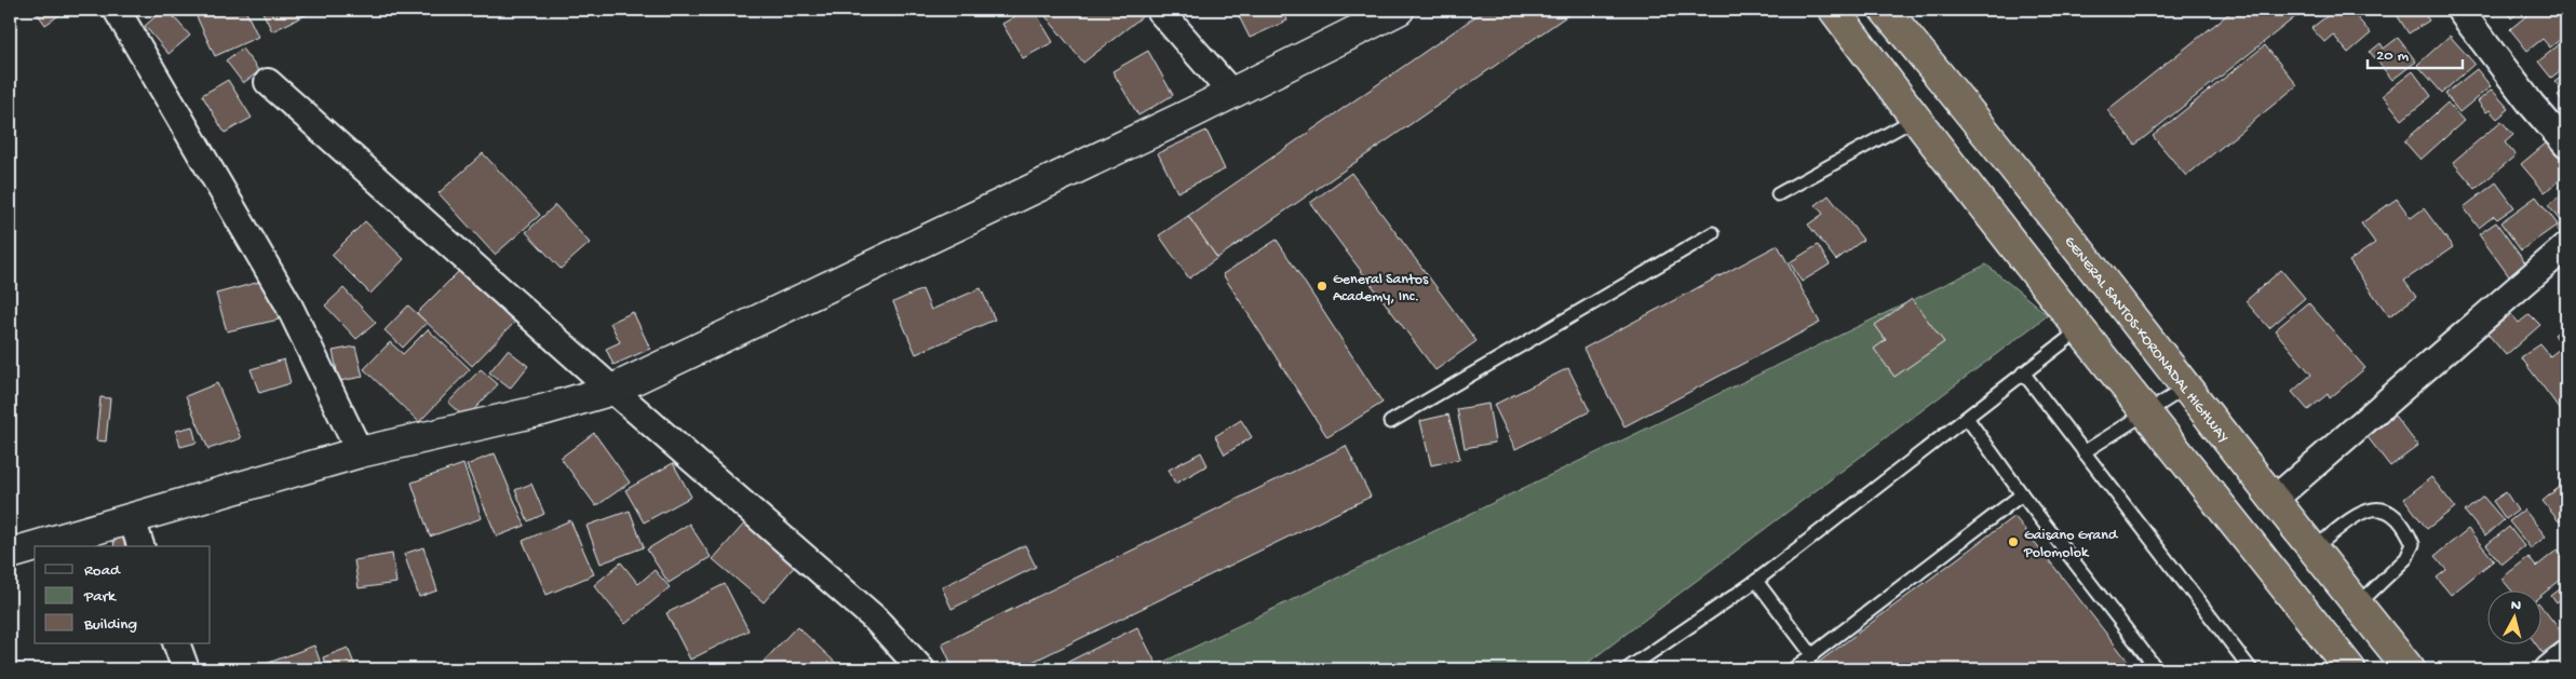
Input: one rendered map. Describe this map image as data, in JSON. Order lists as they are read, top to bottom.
{
  "streets": {
    "highway": ["GENERAL SANTOS-KORONADAL HIGHWAY"]
  },
  "places": ["General Santos Academy, Inc.", "Gaisano Grand Polomolok"],
  "legend": ["Road", "Park", "Building"],
  "scale_bar": "20 m",
  "north": "top"
}
